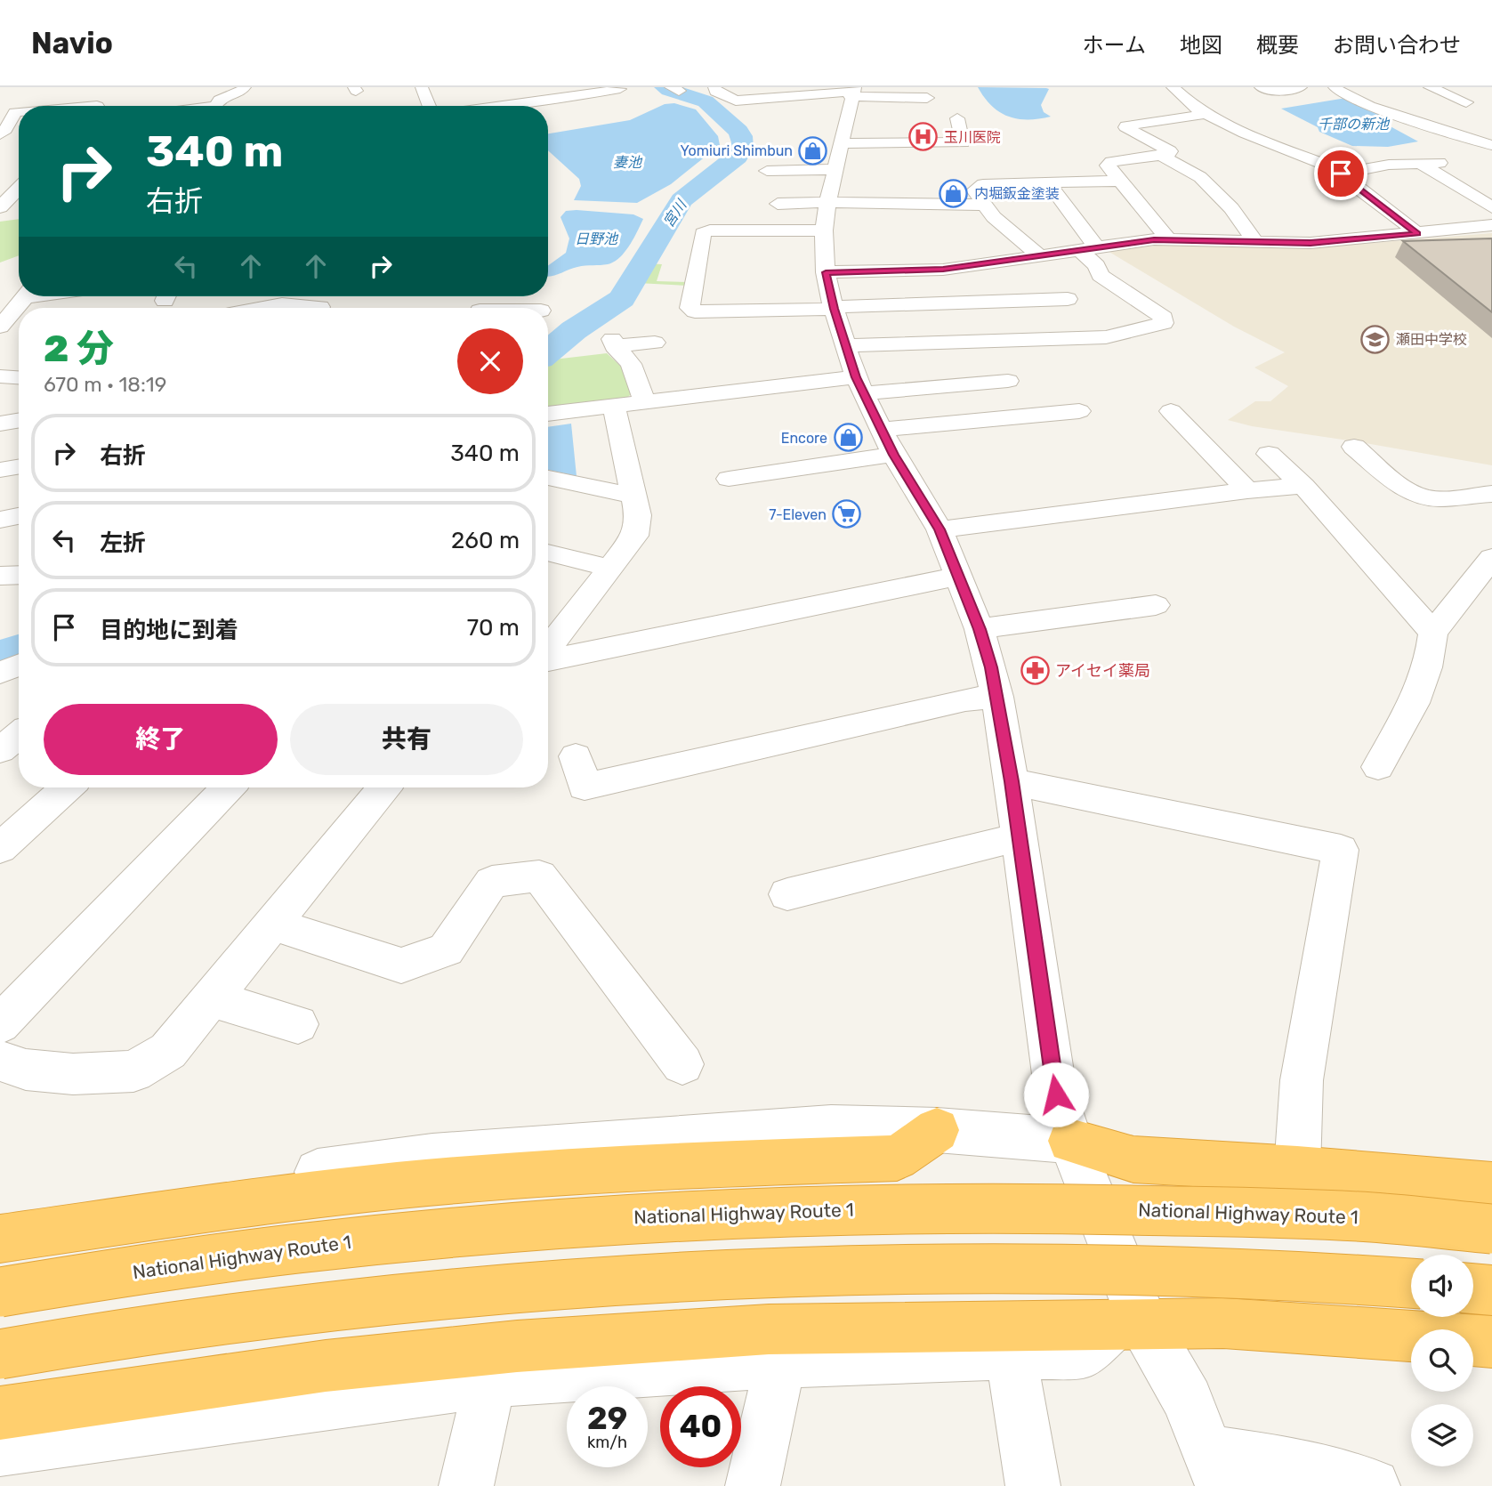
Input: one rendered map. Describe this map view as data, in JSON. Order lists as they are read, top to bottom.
{
  "streets": {
    "highway": ["National Highway Route 1"]
  },
  "water": [
    "千部の新池",
    "妻池",
    "宮川",
    "日野池"
  ],
  "places": {
    "hospital": ["玉川医院"],
    "shop": ["Yomiuri Shimbun", "内堀鈑金塗装", "Encore"],
    "school or university": ["瀬田中学校"],
    "supermarket": ["7-Eleven"],
    "pharmacy": ["アイセイ薬局"]
  },
  "page": {
    "header": "Navio",
    "nav": [
      "ホーム",
      "地図",
      "概要",
      "お問い合わせ"
    ],
    "turn": ["340 m", "右折"],
    "heading": ["2 分", "670 m · 18:19"],
    "list": [
      {
        "name": "右折",
        "value": "340 m"
      },
      {
        "name": "左折",
        "value": "260 m"
      },
      {
        "name": "目的地に到着",
        "value": "70 m"
      }
    ],
    "buttons": ["終了", "共有"],
    "speed": "29 km/h",
    "limit": "40"
  }
}
